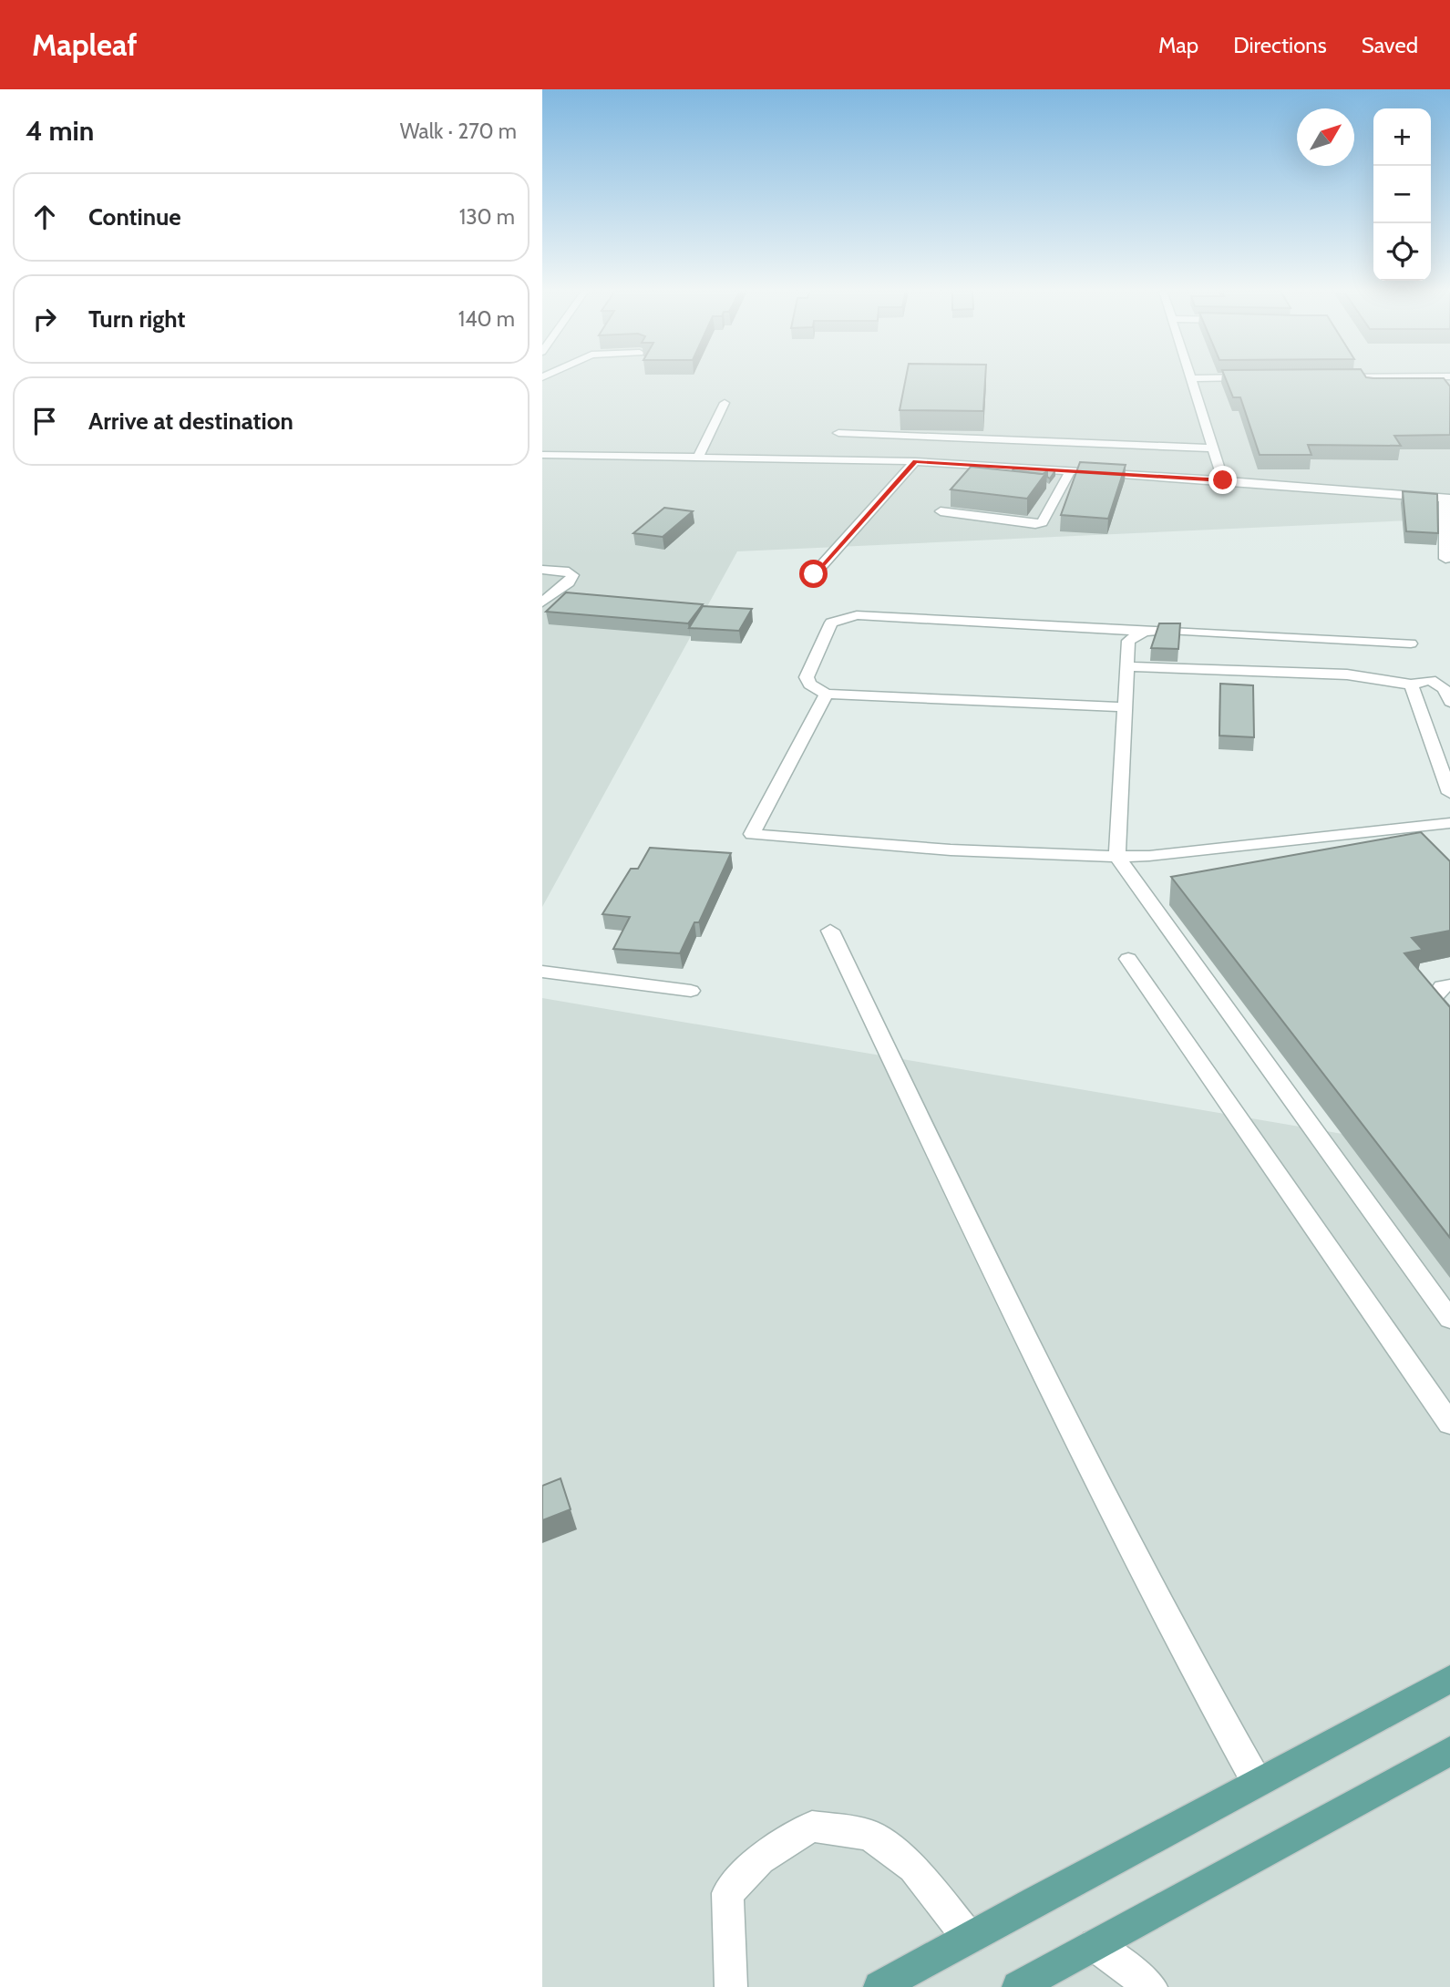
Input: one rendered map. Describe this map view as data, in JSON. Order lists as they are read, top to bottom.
{
  "north": "top right",
  "page": {
    "header": "Mapleaf",
    "nav": ["Map", "Directions", "Saved"],
    "heading": ["4 min", "Walk · 270 m"],
    "map_buttons": ["+", "−"],
    "list": [
      ["Continue", "130 m"],
      ["Turn right", "140 m"],
      "Arrive at destination"
    ]
  }
}
